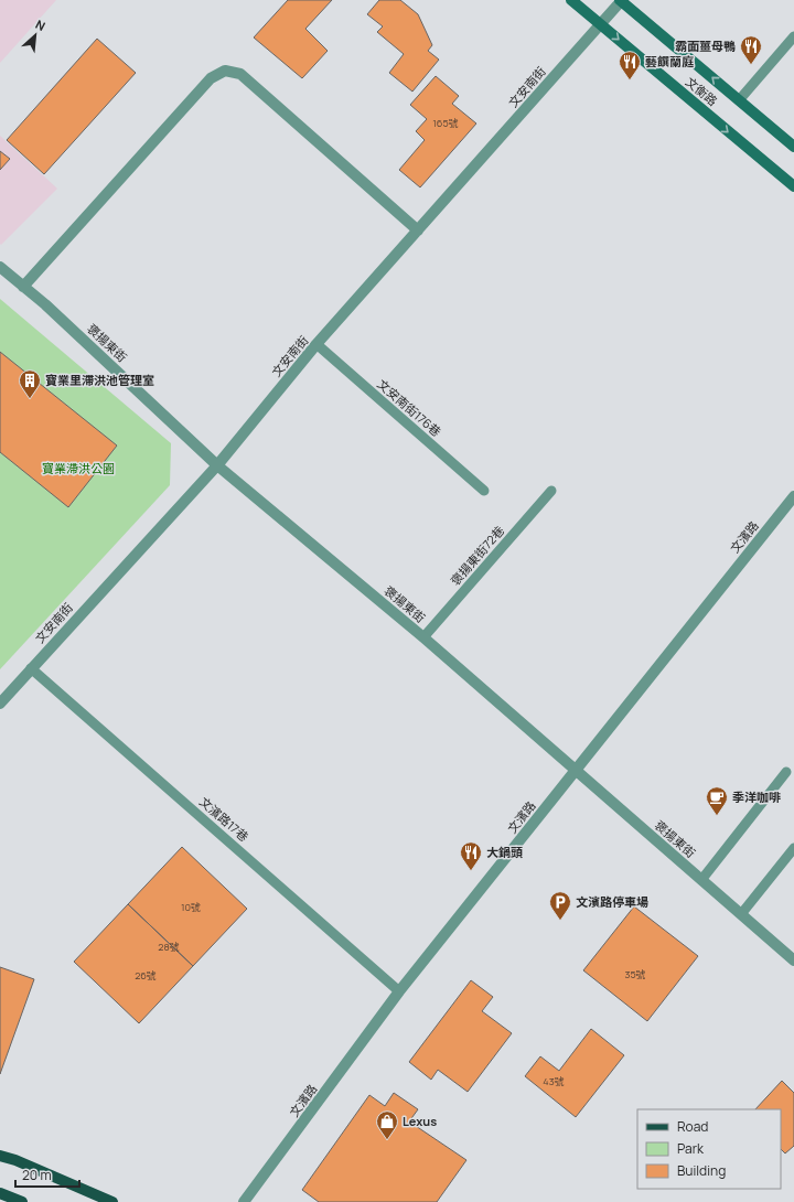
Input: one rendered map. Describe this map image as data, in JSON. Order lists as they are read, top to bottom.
{
  "streets": {
    "street": [
      "文安南街",
      "文衡路",
      "褒揚東街",
      "文濱路"
    ],
    "lane": ["文安南街176巷", "褒揚東街72巷", "文濱路17巷"]
  },
  "crossings": [
    ["文安南街", "文衡路"],
    ["文安南街", "褒揚東街"],
    ["文安南街", "文安南街176巷"],
    ["文安南街", "文濱路17巷"],
    ["褒揚東街", "文濱路"],
    ["褒揚東街", "褒揚東街72巷"],
    ["文濱路", "文濱路17巷"]
  ],
  "parks": ["寶業滯洪公園"],
  "places": {
    "restaurant": ["霸面薑母鴨", "藝饌蘭庭", "大鍋頭"],
    "building": ["寶業里滯洪池管理室"],
    "cafe": ["季洋咖啡"],
    "parking": ["文濱路停車場"],
    "shop": ["Lexus"]
  },
  "house_numbers": [
    "165號",
    "10號",
    "28號",
    "35號",
    "26號",
    "43號"
  ],
  "legend": ["Road", "Park", "Building"],
  "scale_bar": "20 m",
  "north": "top right"
}
